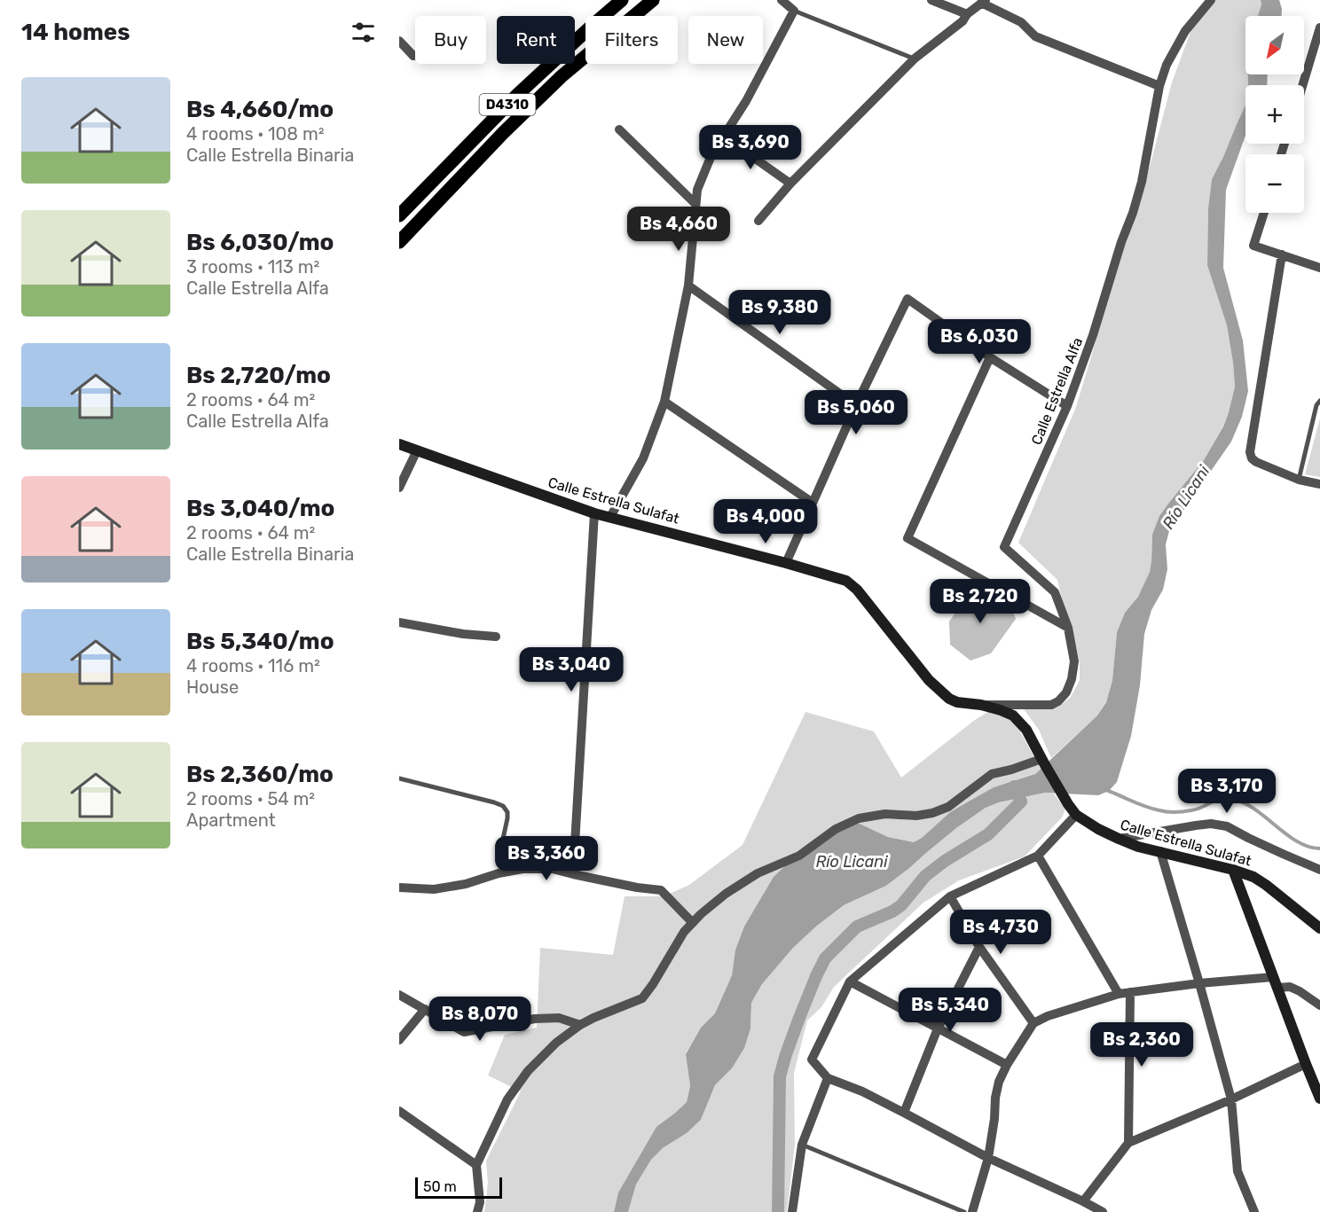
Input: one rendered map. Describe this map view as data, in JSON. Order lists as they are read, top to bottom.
{
  "streets": {
    "main road": ["D4310"],
    "street": ["Calle Estrella Alfa", "Calle Estrella Sulafat"]
  },
  "crossings": [
    ["Calle Estrella Alfa", "Calle Estrella Sulafat"]
  ],
  "water": ["Río Licani"],
  "scale_bar": "50 m",
  "north": "bottom left",
  "page": {
    "heading": "14 homes",
    "map_buttons": ["+", "−"],
    "chip": [
      "Buy",
      "Rent",
      "Filters",
      "New"
    ],
    "list": [
      {
        "name": "Bs 4,660/mo",
        "note": "4 rooms · 108 m² · Calle Estrella Binaria"
      },
      {
        "name": "Bs 6,030/mo",
        "note": "3 rooms · 113 m² · Calle Estrella Alfa"
      },
      {
        "name": "Bs 2,720/mo",
        "note": "2 rooms · 64 m² · Calle Estrella Alfa"
      },
      {
        "name": "Bs 3,040/mo",
        "note": "2 rooms · 64 m² · Calle Estrella Binaria"
      },
      {
        "name": "Bs 5,340/mo",
        "note": "4 rooms · 116 m² · House"
      },
      {
        "name": "Bs 2,360/mo",
        "note": "2 rooms · 54 m² · Apartment"
      }
    ],
    "price": [
      "Bs 3,690",
      "Bs 4,660",
      "Bs 9,380",
      "Bs 6,030",
      "Bs 5,060",
      "Bs 4,000",
      "Bs 2,720",
      "Bs 3,040",
      "Bs 3,170",
      "Bs 3,360",
      "Bs 4,730",
      "Bs 5,340",
      "Bs 8,070",
      "Bs 2,360"
    ],
    "scale": "50 m"
  }
}
